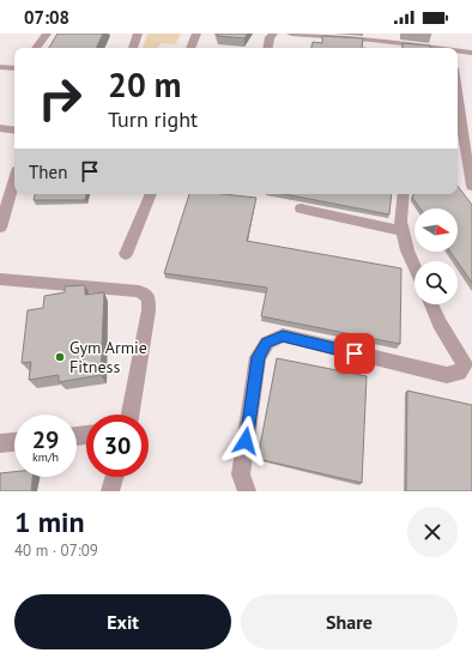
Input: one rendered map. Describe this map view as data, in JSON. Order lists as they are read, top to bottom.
{
  "places": ["Gym Armie Fitness"],
  "north": "right",
  "page": {
    "status": "07:08",
    "turn": ["20 m", "Turn right"],
    "then": "Then",
    "speed": "29 km/h",
    "limit": "30",
    "heading": ["1 min", "40 m · 07:09"],
    "buttons": ["Exit", "Share"]
  }
}
